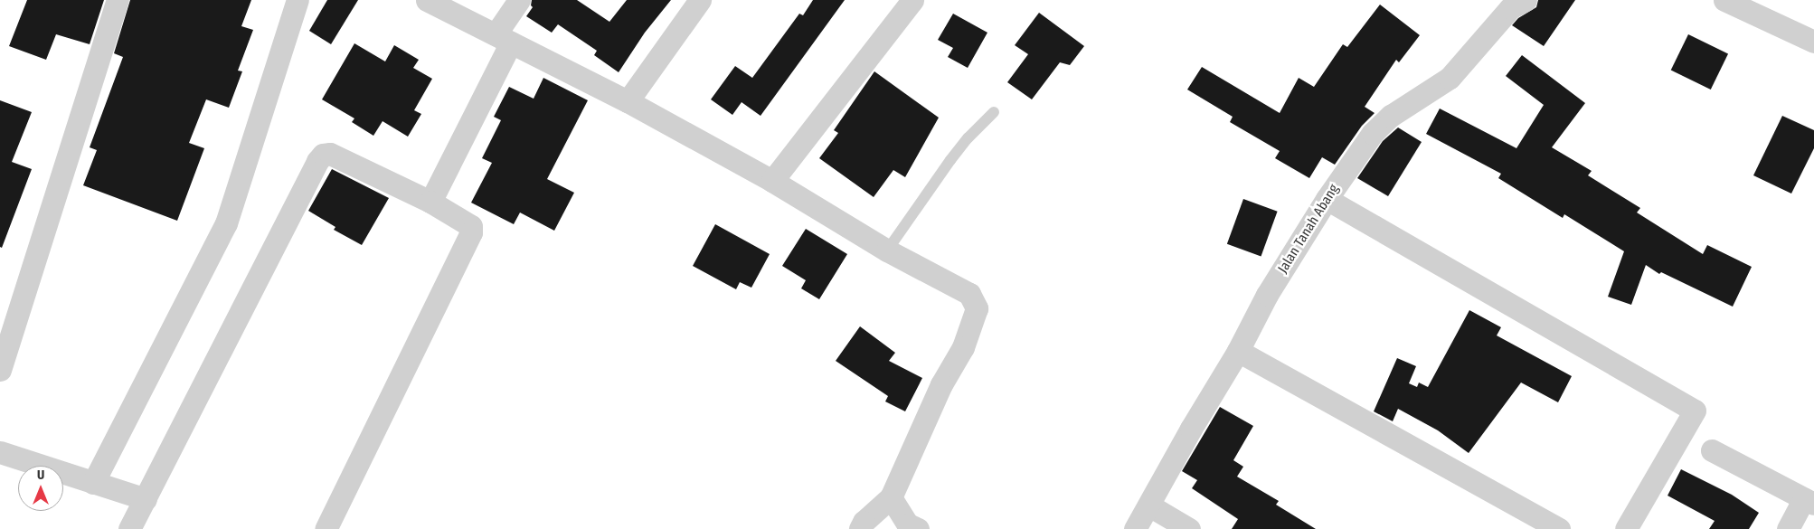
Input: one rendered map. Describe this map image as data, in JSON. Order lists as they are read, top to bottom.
{
  "streets": {
    "street": ["Jalan Tanah Abang"]
  },
  "north": "top"
}
